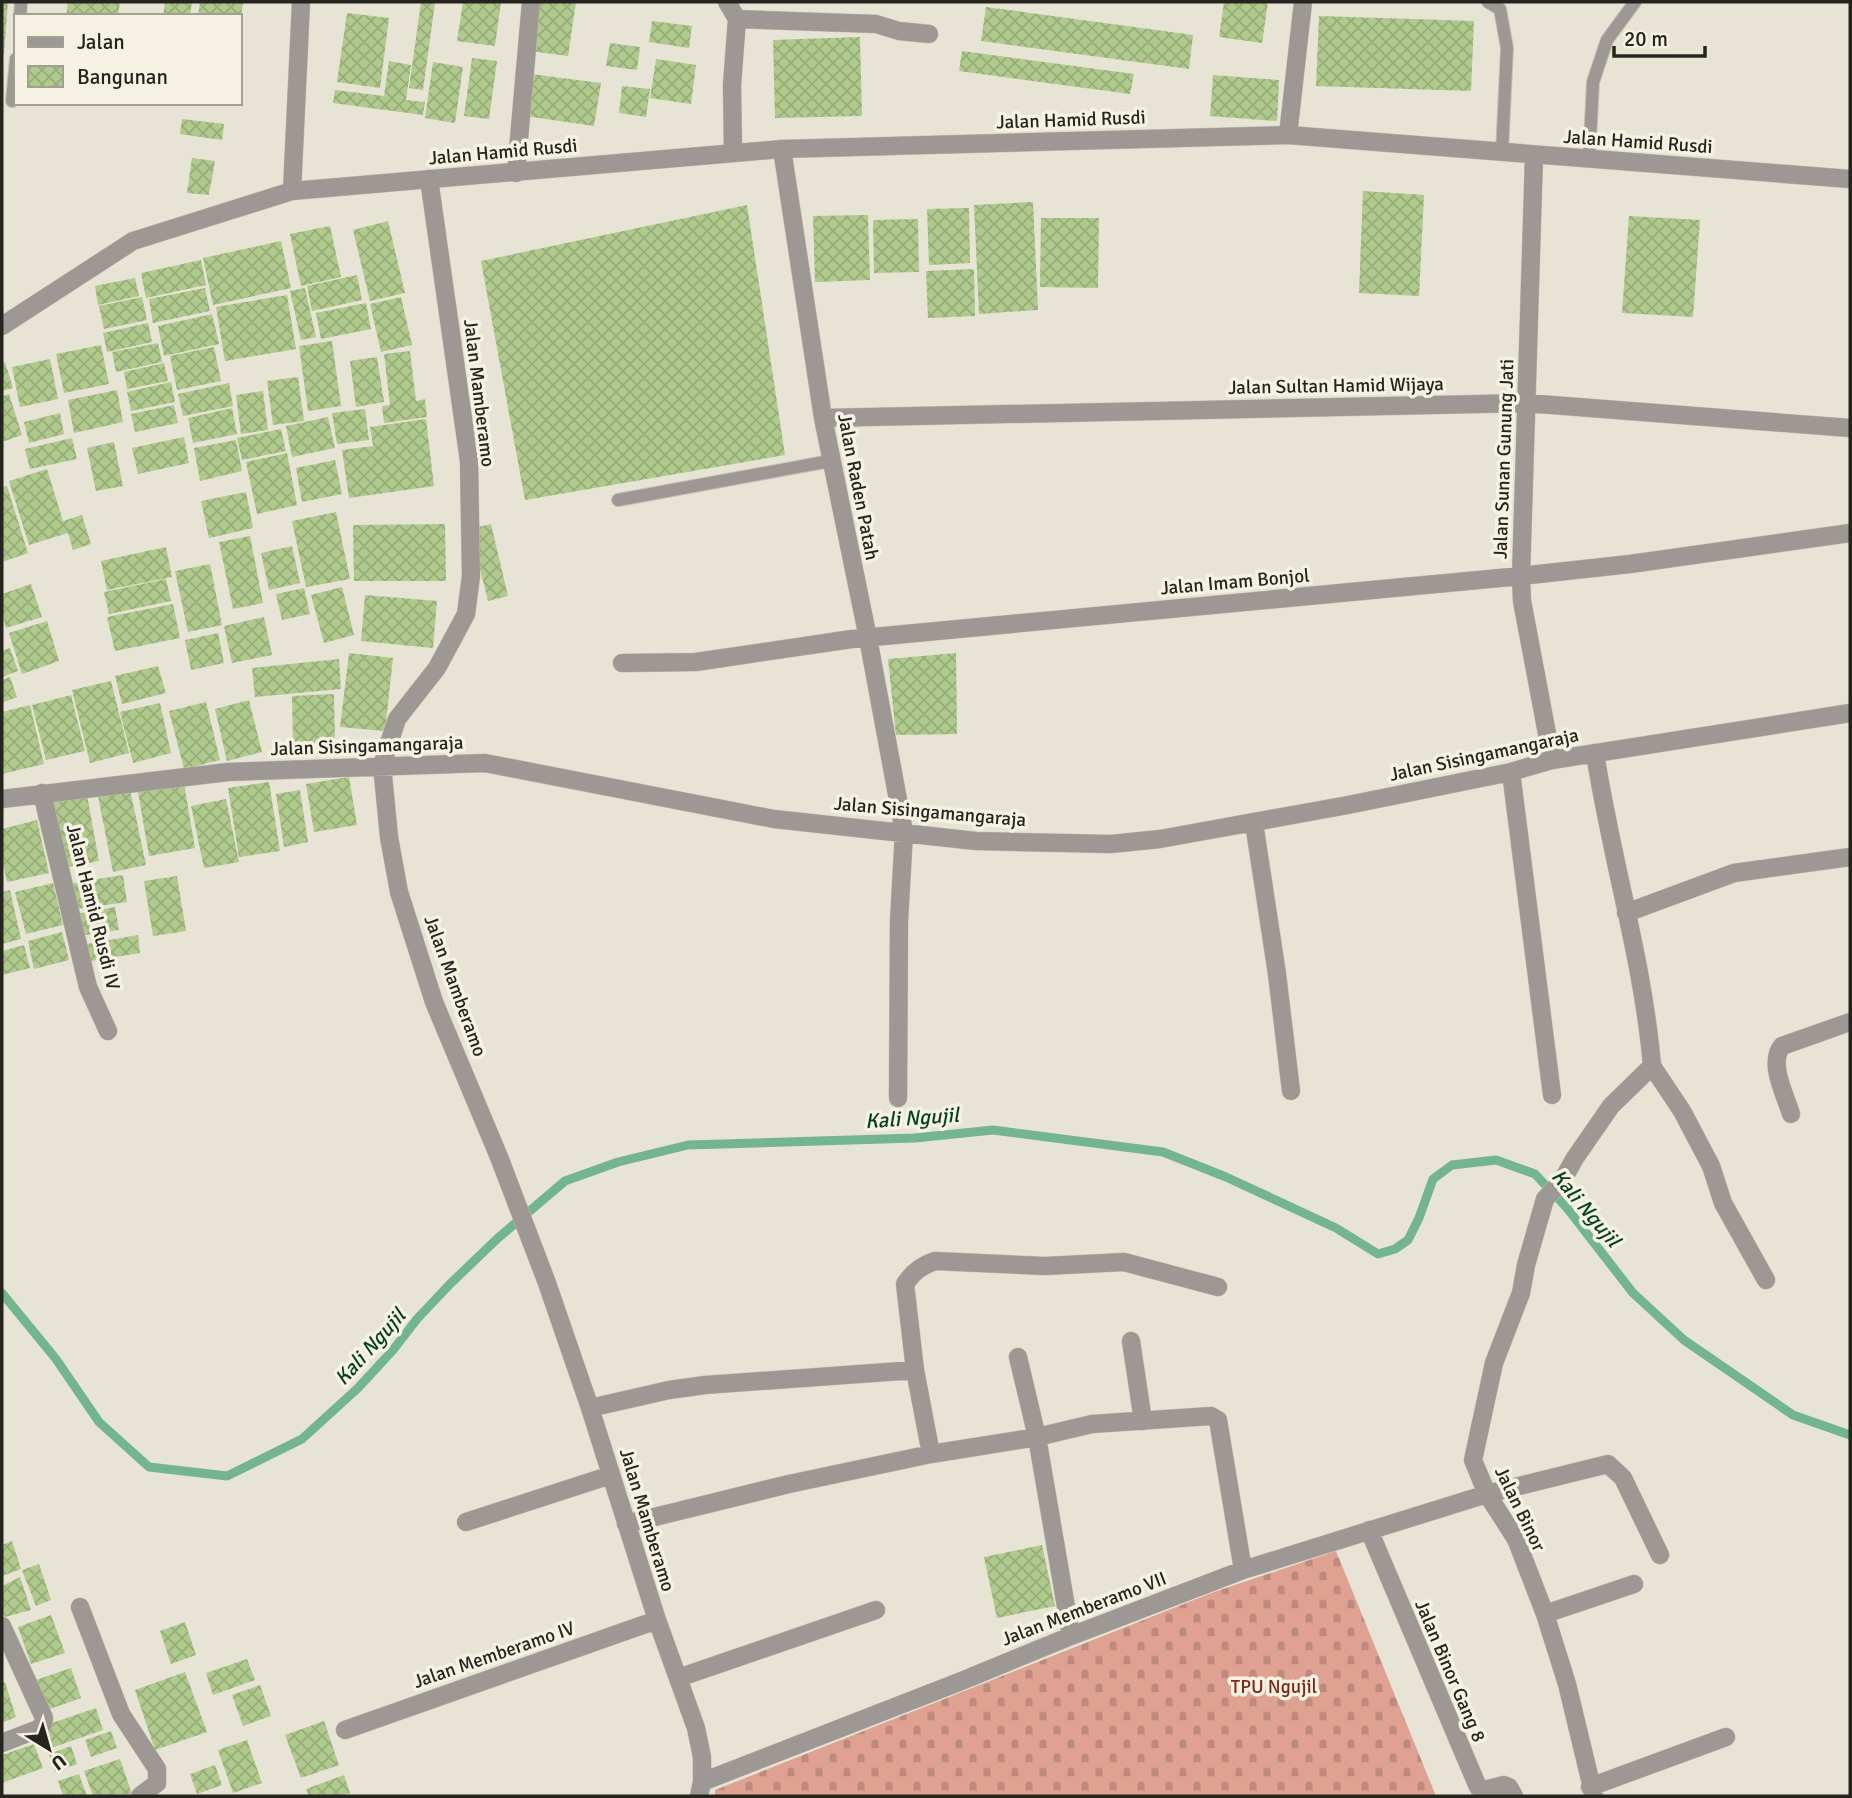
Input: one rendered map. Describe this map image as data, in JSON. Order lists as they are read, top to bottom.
{
  "streets": {
    "street": [
      "Jalan Hamid Rusdi",
      "Jalan Sultan Hamid Wijaya",
      "Jalan Mamberamo",
      "Jalan Sunan Gunung Jati",
      "Jalan Raden Patah",
      "Jalan Imam Bonjol",
      "Jalan Sisingamangaraja",
      "Jalan Hamid Rusdi IV",
      "Jalan Binor",
      "Jalan Memberamo VII",
      "Jalan Memberamo IV",
      "Jalan Binor Gang 8"
    ]
  },
  "crossings": [
    ["Jalan Hamid Rusdi", "Jalan Mamberamo"],
    ["Jalan Hamid Rusdi", "Jalan Sunan Gunung Jati"],
    ["Jalan Hamid Rusdi", "Jalan Raden Patah"],
    ["Jalan Sultan Hamid Wijaya", "Jalan Sunan Gunung Jati"],
    ["Jalan Sultan Hamid Wijaya", "Jalan Raden Patah"],
    ["Jalan Mamberamo", "Jalan Sisingamangaraja"],
    ["Jalan Mamberamo", "Jalan Memberamo VII"],
    ["Jalan Mamberamo", "Jalan Memberamo IV"],
    ["Jalan Sunan Gunung Jati", "Jalan Imam Bonjol"],
    ["Jalan Sunan Gunung Jati", "Jalan Sisingamangaraja"],
    ["Jalan Raden Patah", "Jalan Imam Bonjol"],
    ["Jalan Raden Patah", "Jalan Sisingamangaraja"],
    ["Jalan Sisingamangaraja", "Jalan Hamid Rusdi IV"],
    ["Jalan Binor", "Jalan Memberamo VII"],
    ["Jalan Memberamo VII", "Jalan Binor Gang 8"]
  ],
  "water": ["Kali Ngujil"],
  "parks": ["TPU Ngujil"],
  "legend": ["Jalan", "Bangunan"],
  "scale_bar": "20 m",
  "north": "bottom right"
}
